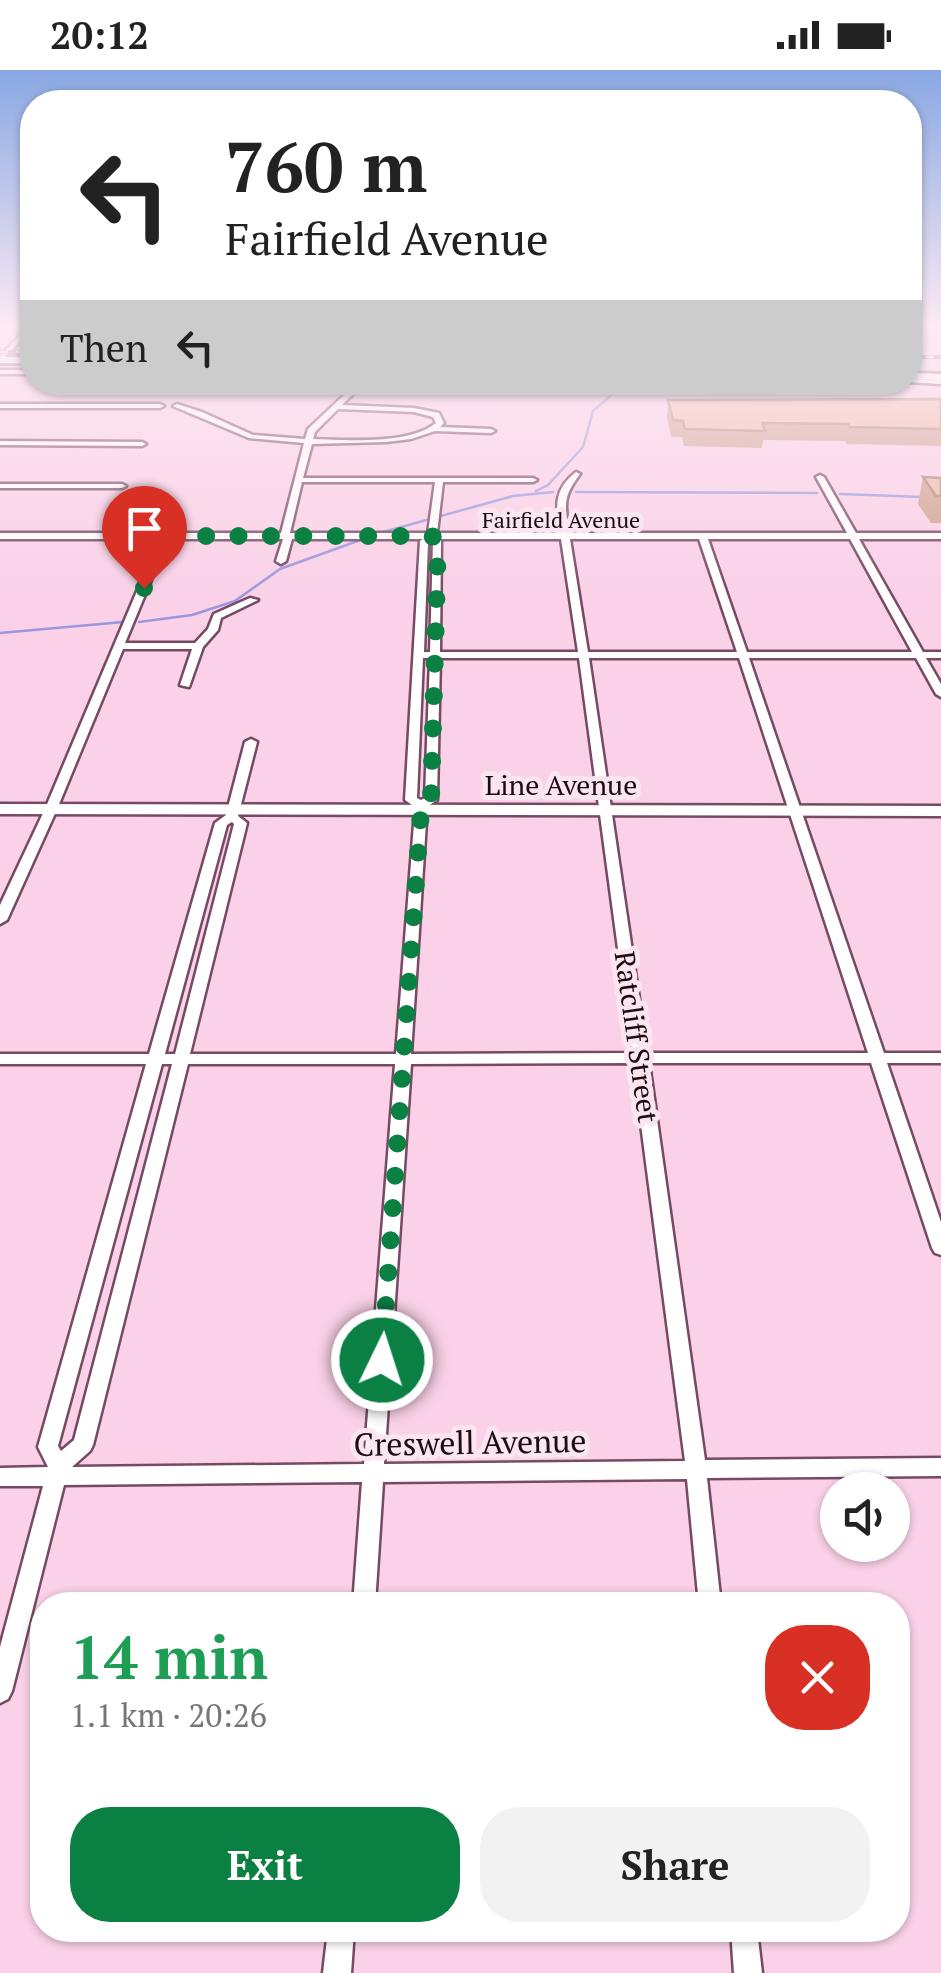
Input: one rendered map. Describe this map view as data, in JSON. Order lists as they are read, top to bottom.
{
  "streets": {
    "main road": ["Line Avenue"],
    "street": ["Fairfield Avenue", "Ratcliff Street", "Creswell Avenue"]
  },
  "crossings": [
    ["Fairfield Avenue", "Ratcliff Street"],
    ["Line Avenue", "Ratcliff Street"],
    ["Ratcliff Street", "Creswell Avenue"]
  ],
  "page": {
    "status": "20:12",
    "turn": ["760 m", "Fairfield Avenue"],
    "then": "Then",
    "heading": ["14 min", "1.1 km · 20:26"],
    "buttons": ["Exit", "Share"]
  }
}
